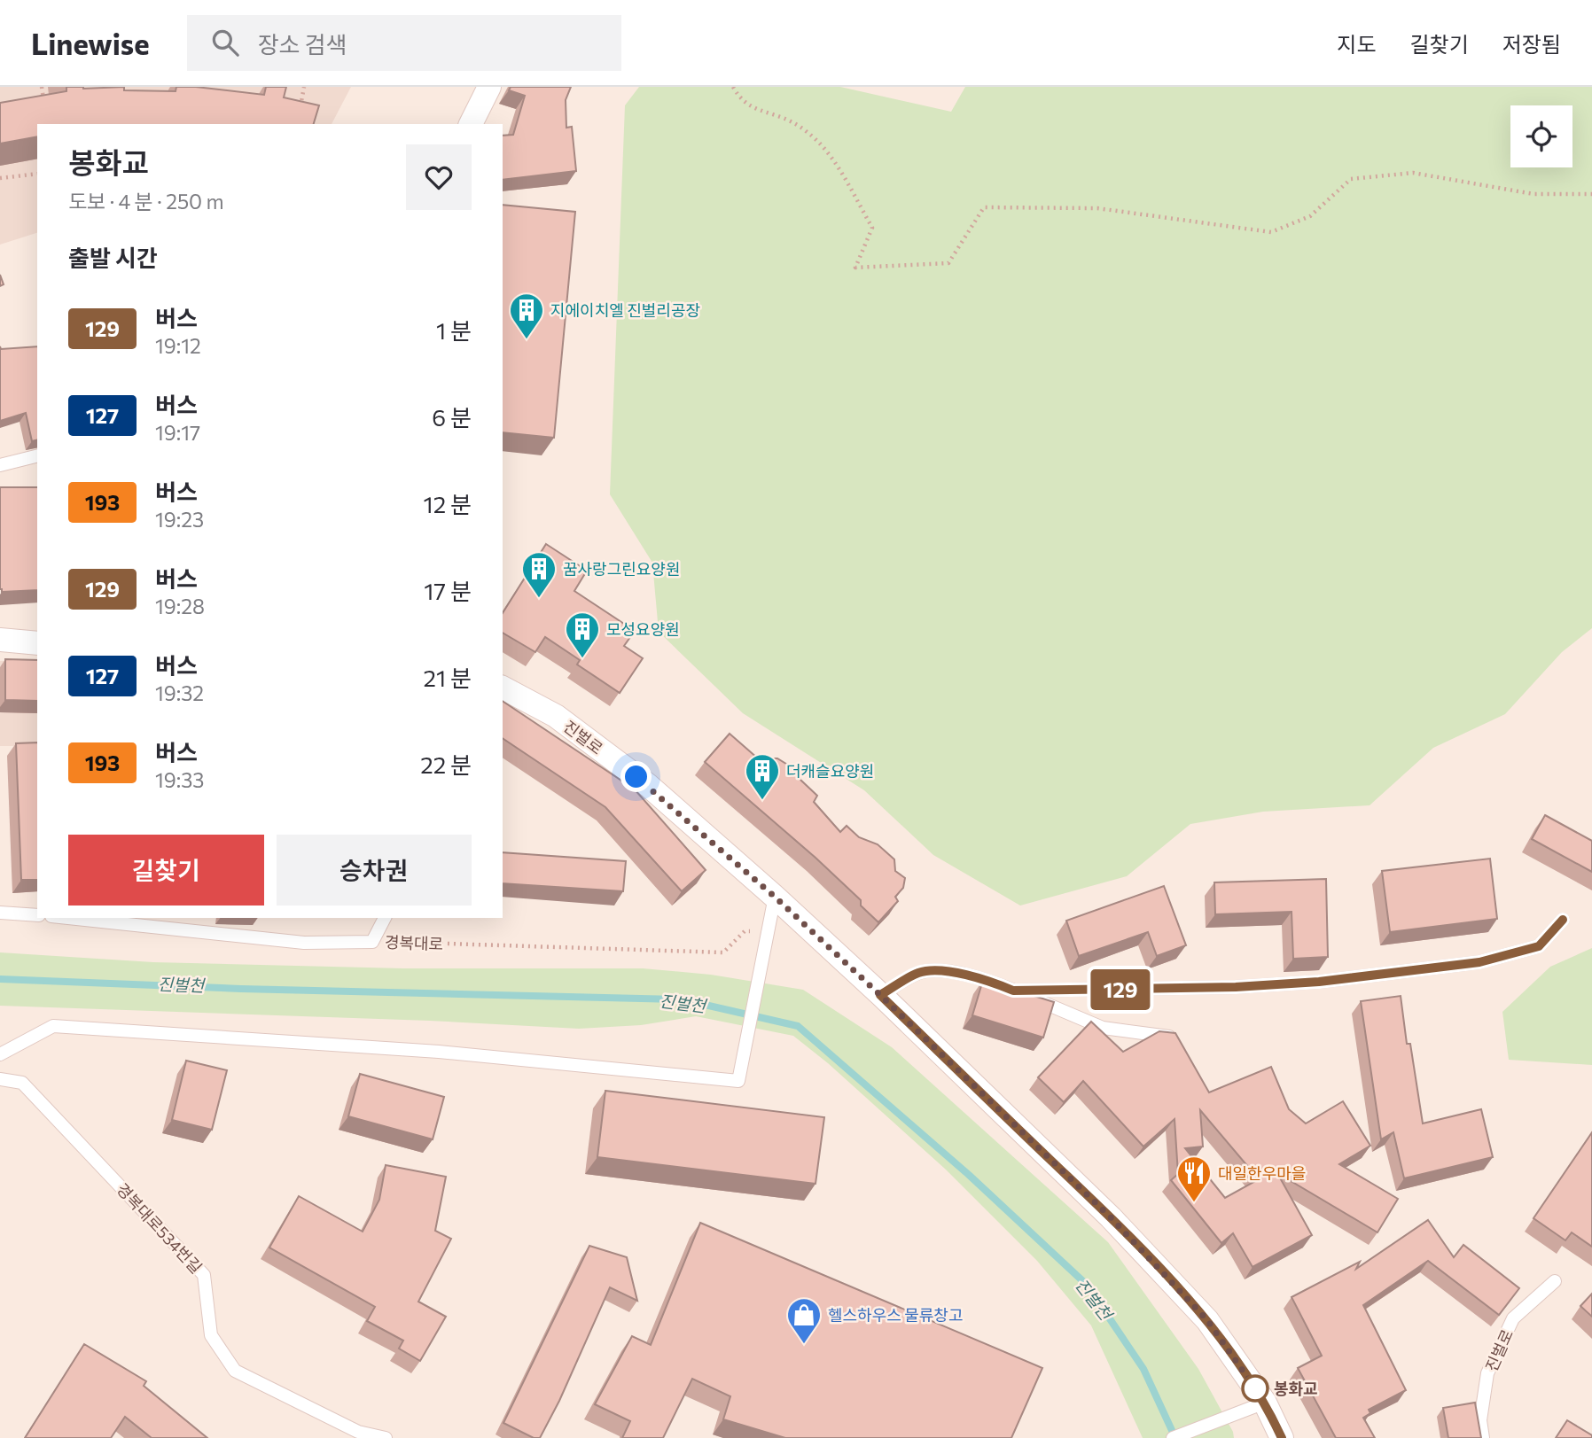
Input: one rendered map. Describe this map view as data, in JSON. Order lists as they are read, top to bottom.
{
  "streets": {
    "street": ["진벌로"],
    "lane": ["경복대로", "경복대로534번길"]
  },
  "water": ["진벌천"],
  "places": {
    "building": [
      "지에이치엘 진벌리공장",
      "꿈사랑그린요양원",
      "모성요양원",
      "더캐슬요양원"
    ],
    "restaurant": ["대일한우마을"],
    "shop": ["헬스하우스 물류창고"],
    "other": ["봉화교"]
  },
  "lines": ["bus line 129"],
  "page": {
    "header": "Linewise",
    "search": "장소 검색",
    "nav": ["지도", "길찾기", "저장됨"],
    "on_map": "129",
    "heading": [
      ["봉화교", "도보 · 4 분 · 250 m"],
      "출발 시간"
    ],
    "list": [
      {
        "mark": "129",
        "name": "버스",
        "note": "19:12",
        "value": "1 분"
      },
      {
        "mark": "127",
        "name": "버스",
        "note": "19:17",
        "value": "6 분"
      },
      {
        "mark": "193",
        "name": "버스",
        "note": "19:23",
        "value": "12 분"
      },
      {
        "mark": "129",
        "name": "버스",
        "note": "19:28",
        "value": "17 분"
      },
      {
        "mark": "127",
        "name": "버스",
        "note": "19:32",
        "value": "21 분"
      },
      {
        "mark": "193",
        "name": "버스",
        "note": "19:33",
        "value": "22 분"
      }
    ],
    "buttons": ["길찾기", "승차권"]
  }
}
